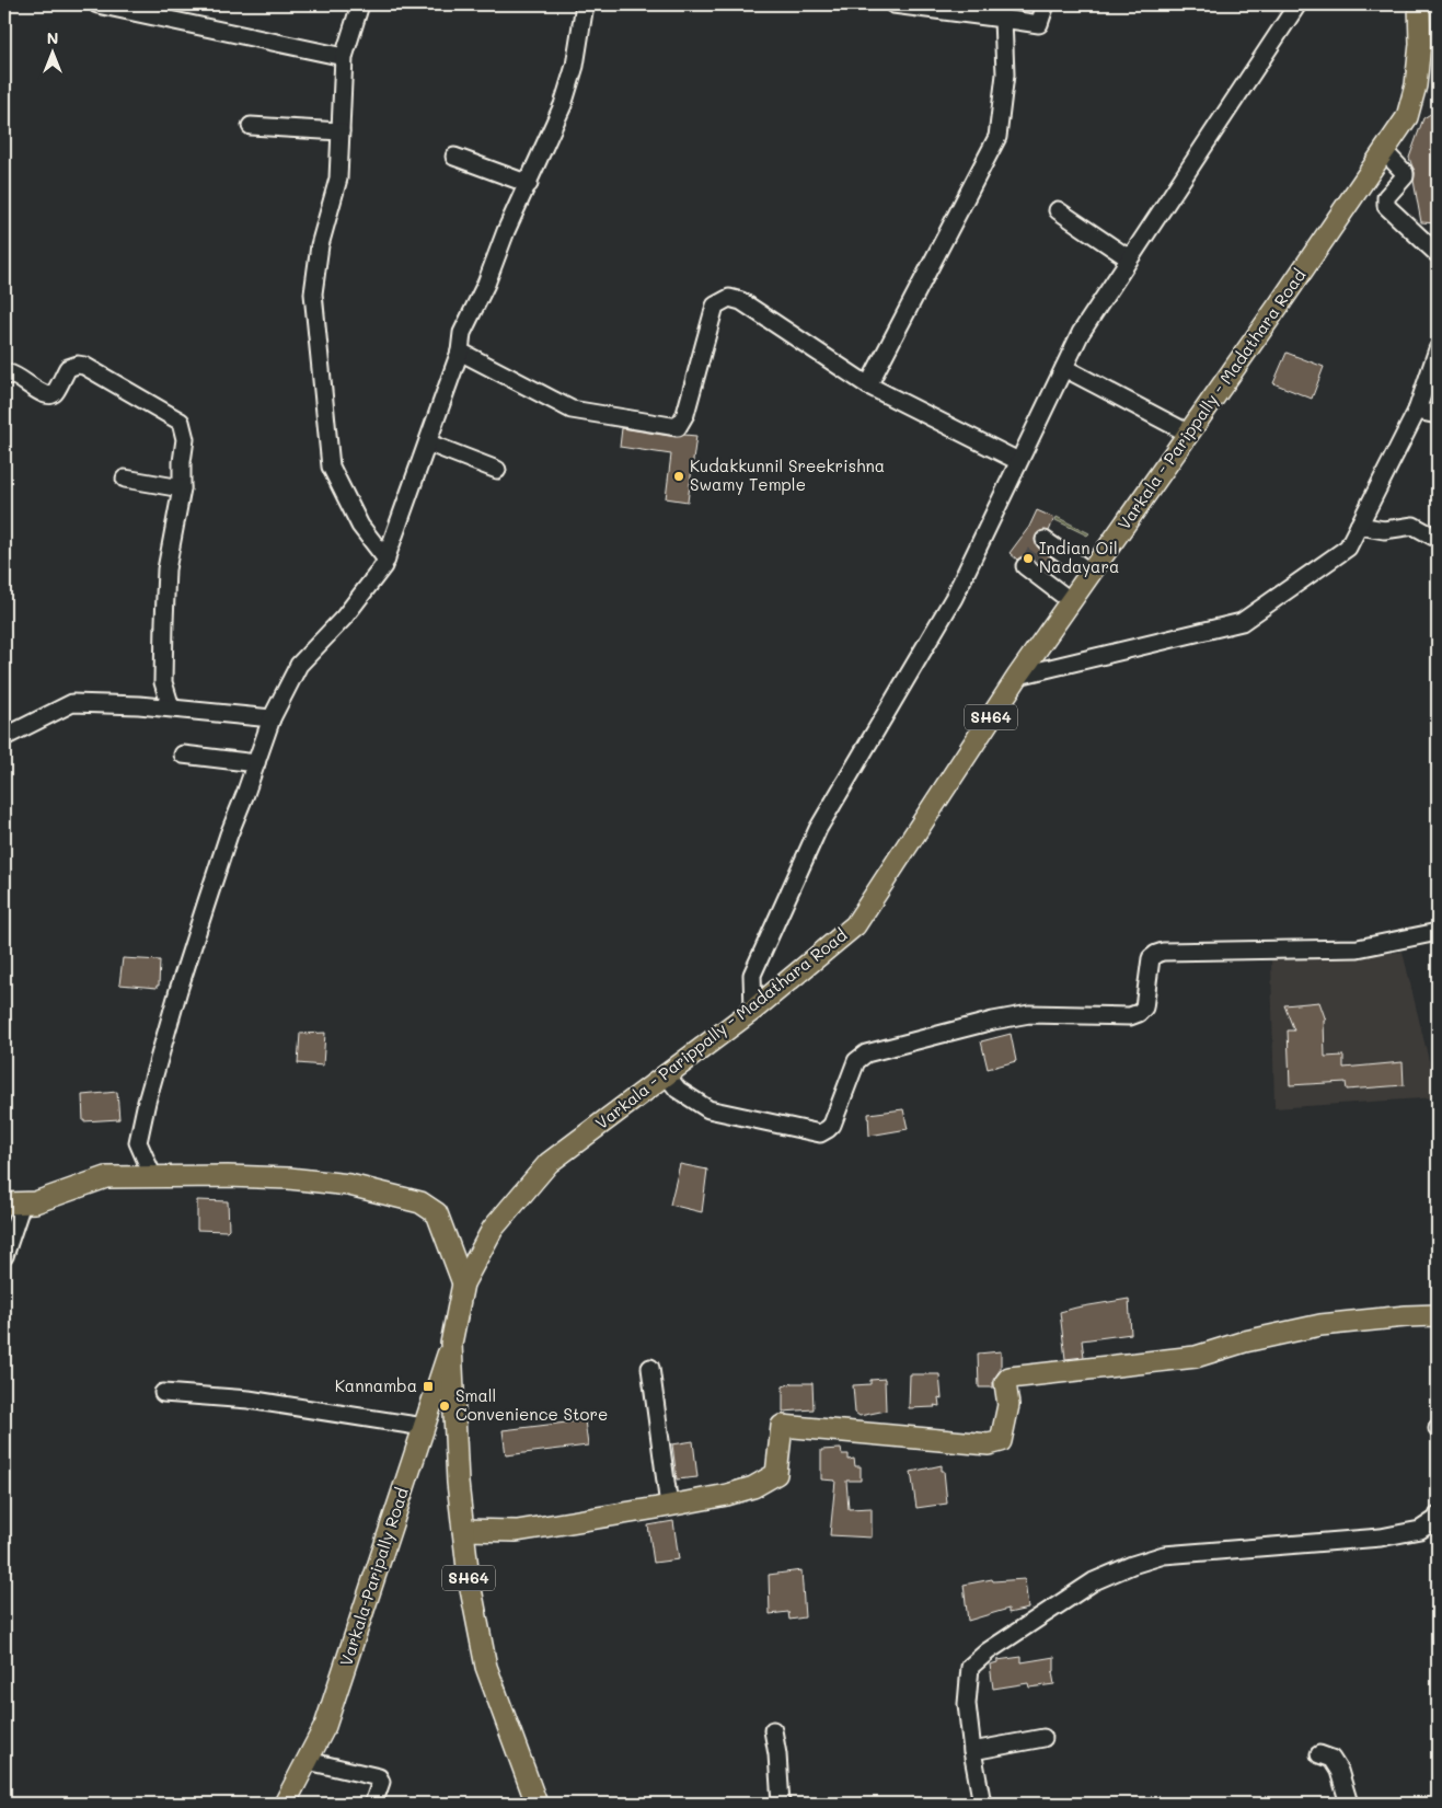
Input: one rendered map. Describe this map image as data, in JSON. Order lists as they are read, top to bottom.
{
  "streets": {
    "main road": ["Varkala - Parippally - Madathara Road", "SH64", "Varkala-Paripally Road"]
  },
  "crossings": [
    ["Varkala - Parippally - Madathara Road", "Varkala-Paripally Road"]
  ],
  "places": {
    "other": ["Kudakkunnil Sreekrishna Swamy Temple", "Indian Oil Nadayara", "Small Convenience Store"],
    "transit": ["Kannamba"]
  },
  "north": "top"
}
